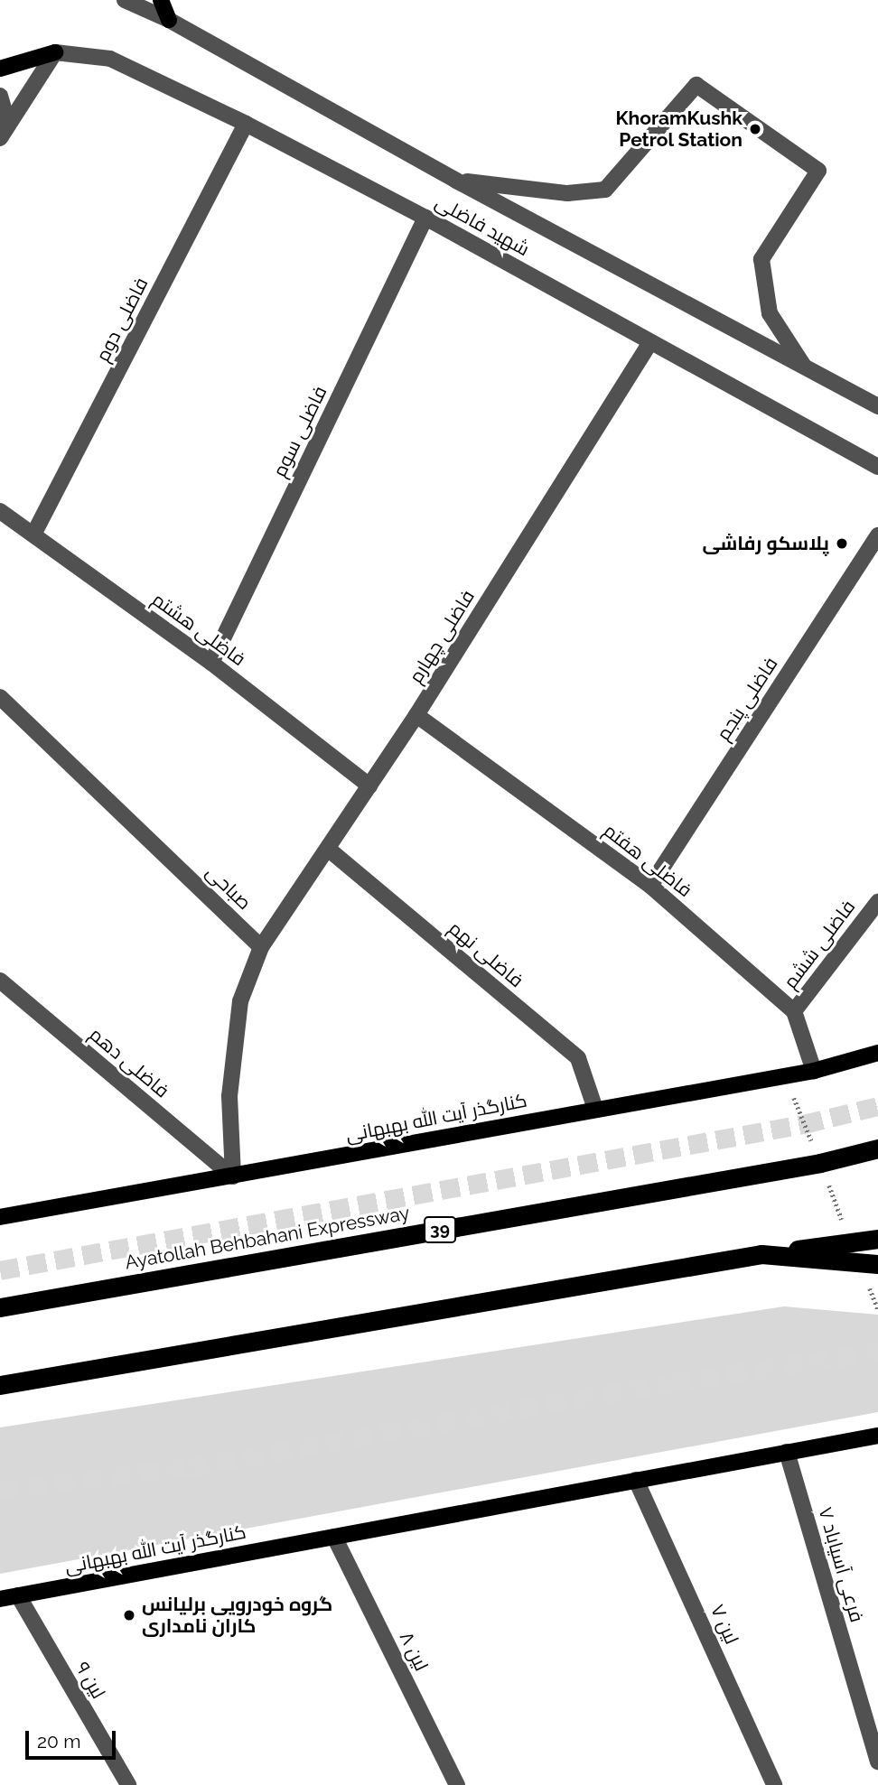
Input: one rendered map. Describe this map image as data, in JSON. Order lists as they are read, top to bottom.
{
  "streets": {
    "highway": ["39", "Ayatollah Behbahani Expressway"],
    "main road": ["کنارگذر آیت الله بهبهانی"],
    "street": [
      "شهید فاضلی",
      "فاضلی دوم",
      "فاضلی سوم",
      "فاضلی هشتم",
      "فاضلی چهارم",
      "فاضلی پنجم",
      "فاضلی هفتم",
      "صباحی",
      "فاضلی ششم",
      "فاضلی نهم",
      "فاضلی دهم",
      "۷ فرعی آسیاباد",
      "لین ۷",
      "لین ۸",
      "لین ۹"
    ]
  },
  "crossings": [
    ["شهید فاضلی", "فاضلی دوم"],
    ["شهید فاضلی", "فاضلی سوم"],
    ["شهید فاضلی", "فاضلی چهارم"],
    ["فاضلی دوم", "فاضلی هشتم"],
    ["فاضلی سوم", "فاضلی هشتم"],
    ["فاضلی هشتم", "فاضلی چهارم"],
    ["فاضلی چهارم", "فاضلی هفتم"],
    ["فاضلی چهارم", "صباحی"],
    ["فاضلی چهارم", "فاضلی نهم"],
    ["فاضلی پنجم", "فاضلی هفتم"],
    ["فاضلی هفتم", "فاضلی ششم"],
    ["فاضلی نهم", "کنارگذر آیت الله بهبهانی"],
    ["فاضلی دهم", "کنارگذر آیت الله بهبهانی"],
    ["کنارگذر آیت الله بهبهانی", "۷ فرعی آسیاباد"],
    ["کنارگذر آیت الله بهبهانی", "لین ۷"],
    ["کنارگذر آیت الله بهبهانی", "لین ۸"],
    ["کنارگذر آیت الله بهبهانی", "لین ۹"]
  ],
  "places": ["KhoramKushk Petrol Station", "پلاسکو رفاشی", "گروه خودرویی برلیانس کاران نامداری"],
  "scale_bar": "20 m"
}
